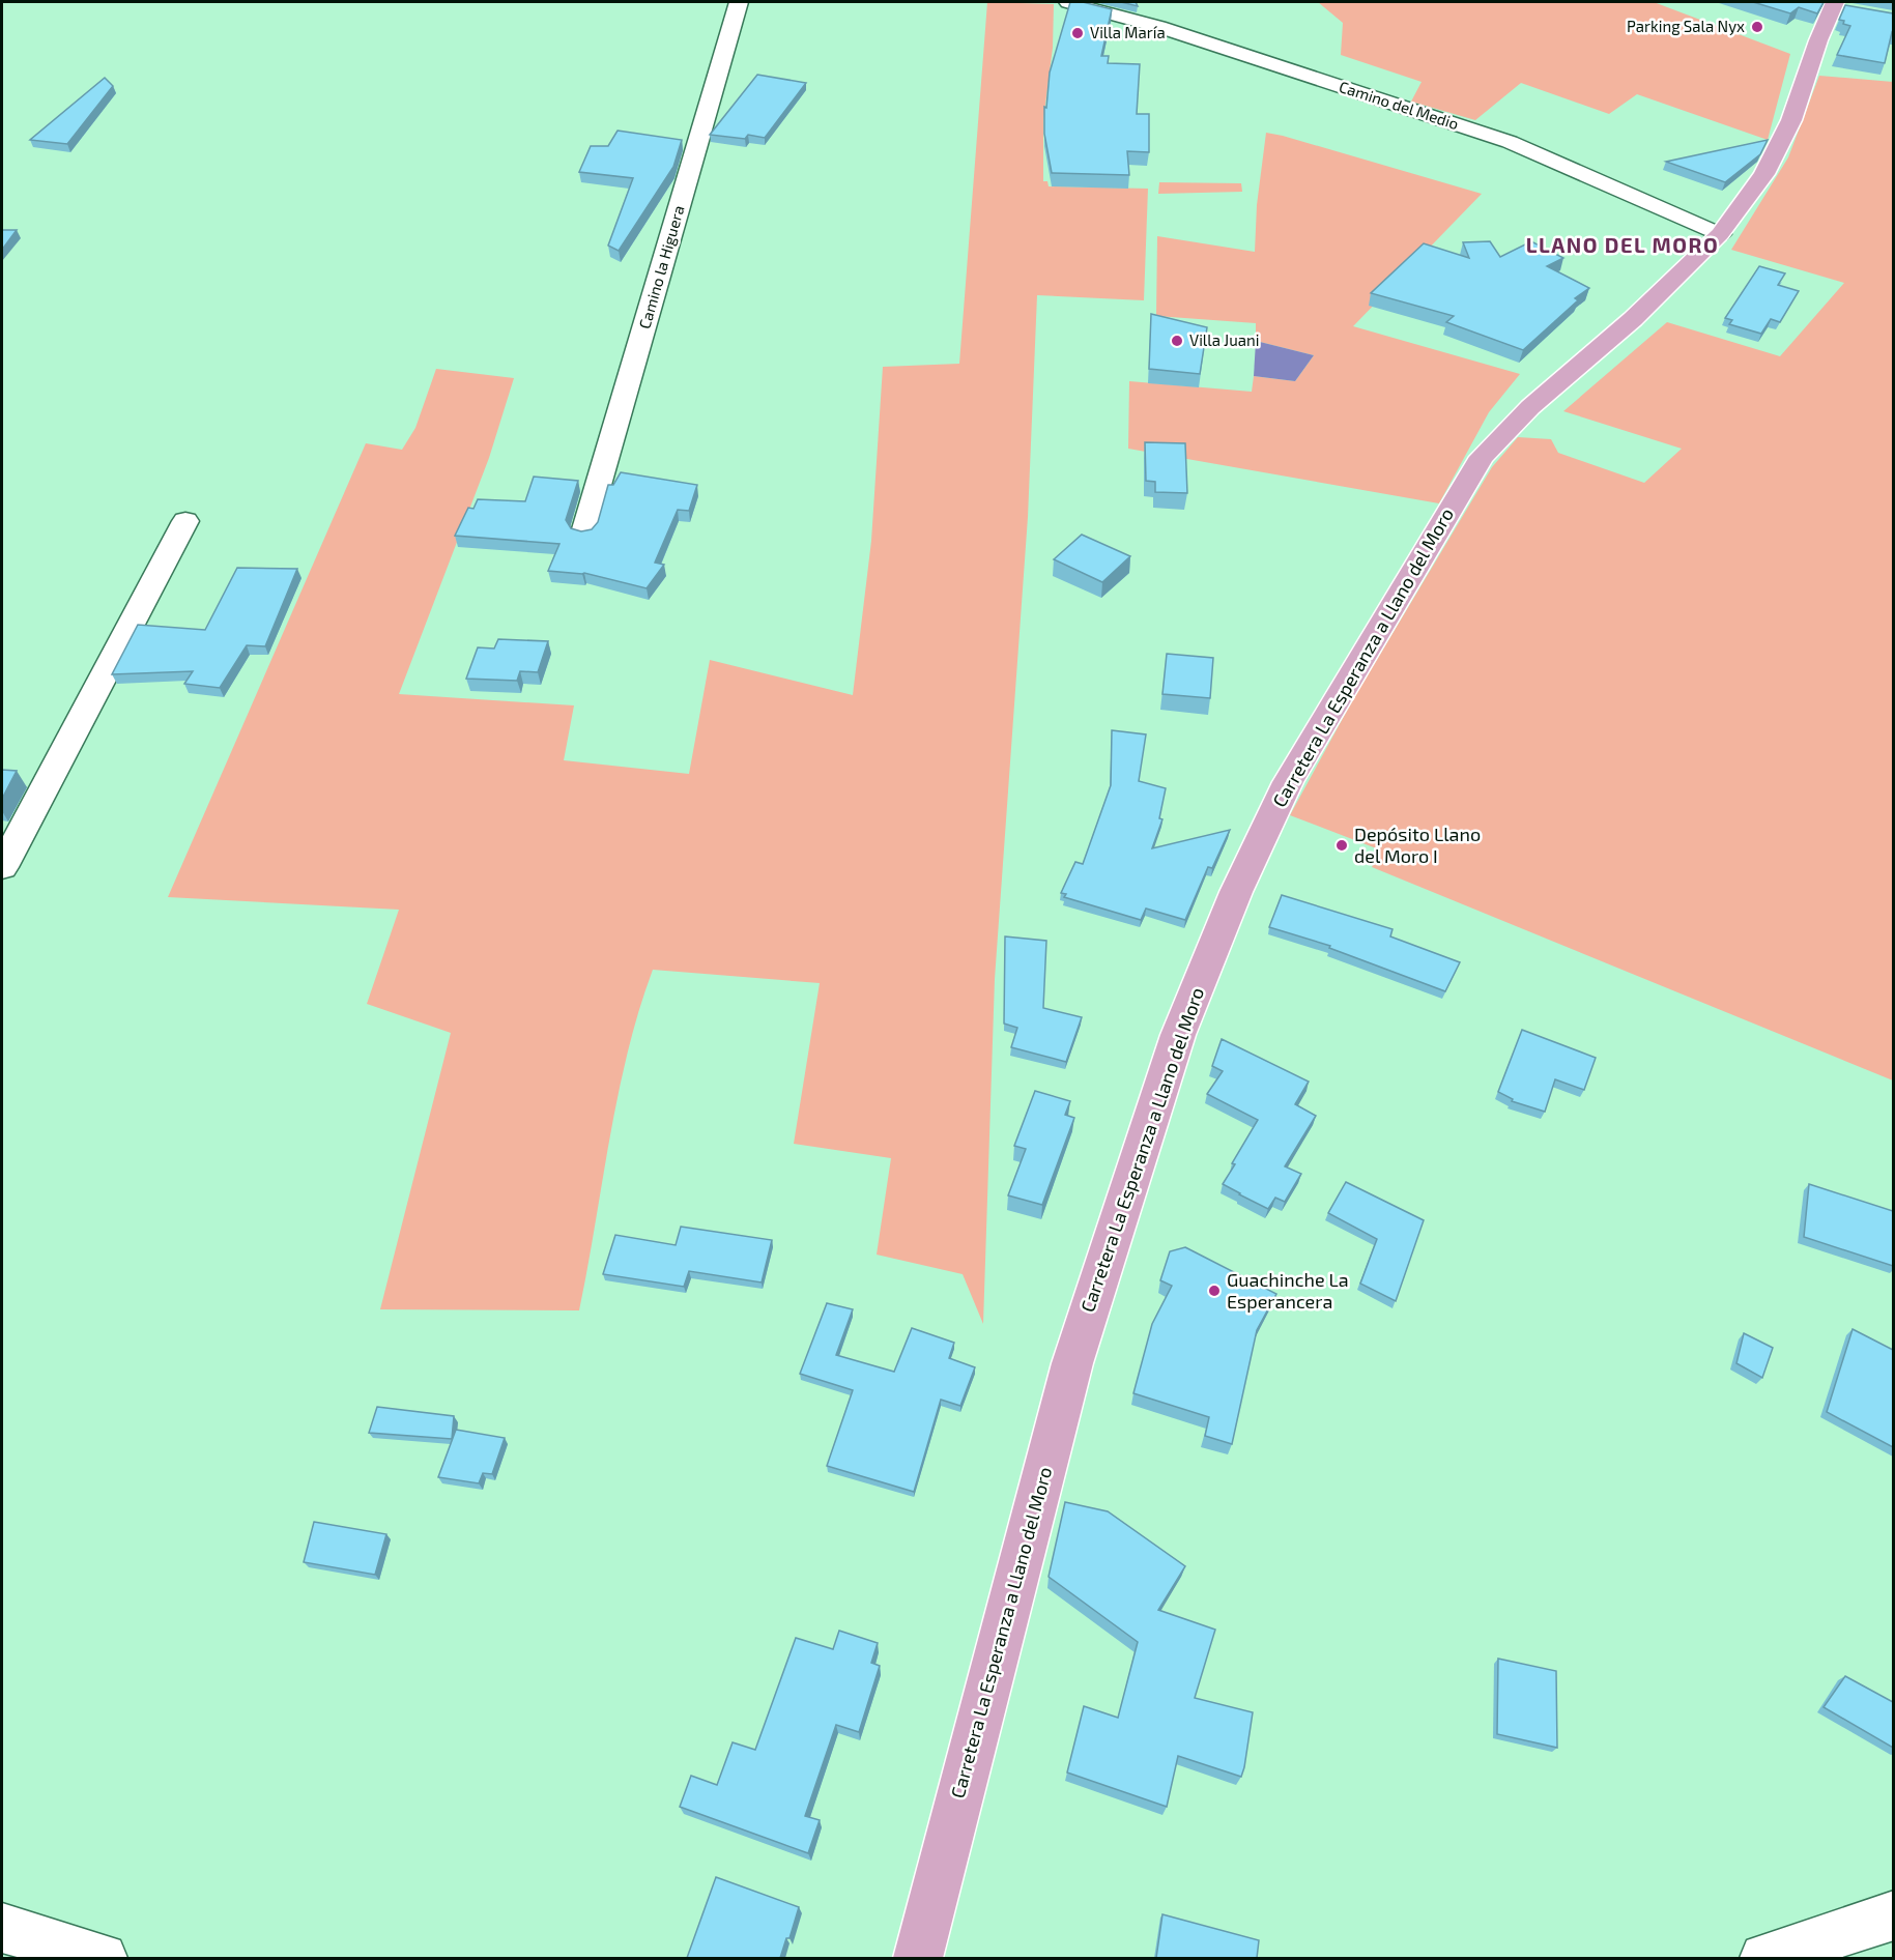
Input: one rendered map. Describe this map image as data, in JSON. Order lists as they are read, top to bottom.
{
  "streets": {
    "main road": ["Carretera La Esperanza a Llano del Moro"],
    "street": ["Camino del Medio", "Camino la Higuera"]
  },
  "crossings": [
    ["Camino del Medio", "Carretera La Esperanza a Llano del Moro"]
  ],
  "districts": ["LLANO DEL MORO"],
  "places": [
    "Parking Sala Nyx",
    "Villa María",
    "Villa Juani",
    "Depósito Llano del Moro I",
    "Guachinche La Esperancera"
  ]
}
